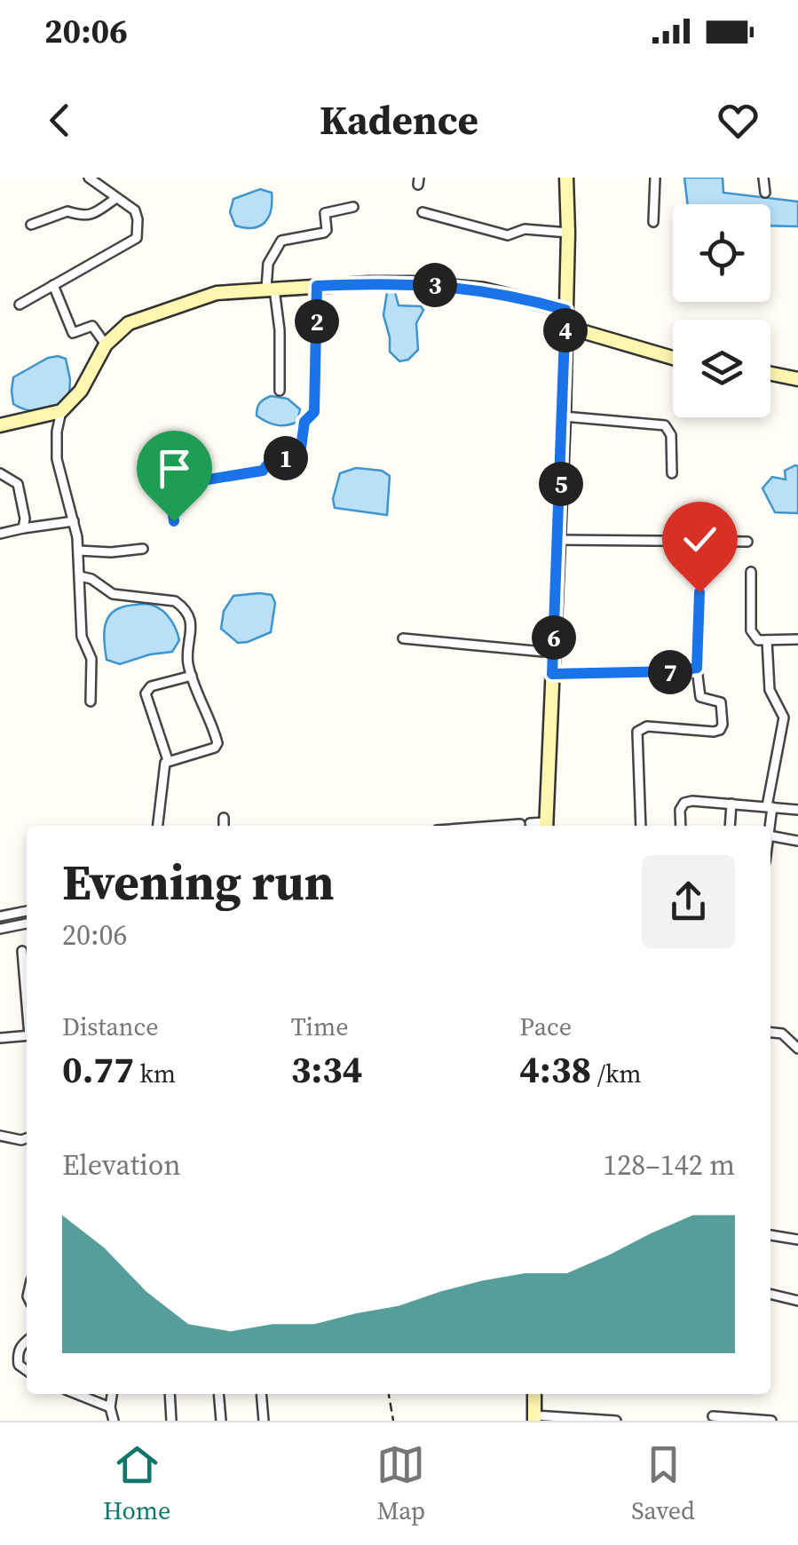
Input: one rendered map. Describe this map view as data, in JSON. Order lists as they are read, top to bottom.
{
  "page": {
    "status": "20:06",
    "header": "Kadence",
    "pins": [
      "3",
      "2",
      "4",
      "1",
      "5",
      "6",
      "7"
    ],
    "heading": ["Evening run", "20:06"],
    "stats": [
      ["Distance", "0.77 km"],
      ["Time", "3:34"],
      ["Pace", "4:38 /km"]
    ],
    "chart": ["Elevation", "128–142 m"],
    "tabs": ["Home", "Map", "Saved"]
  }
}
